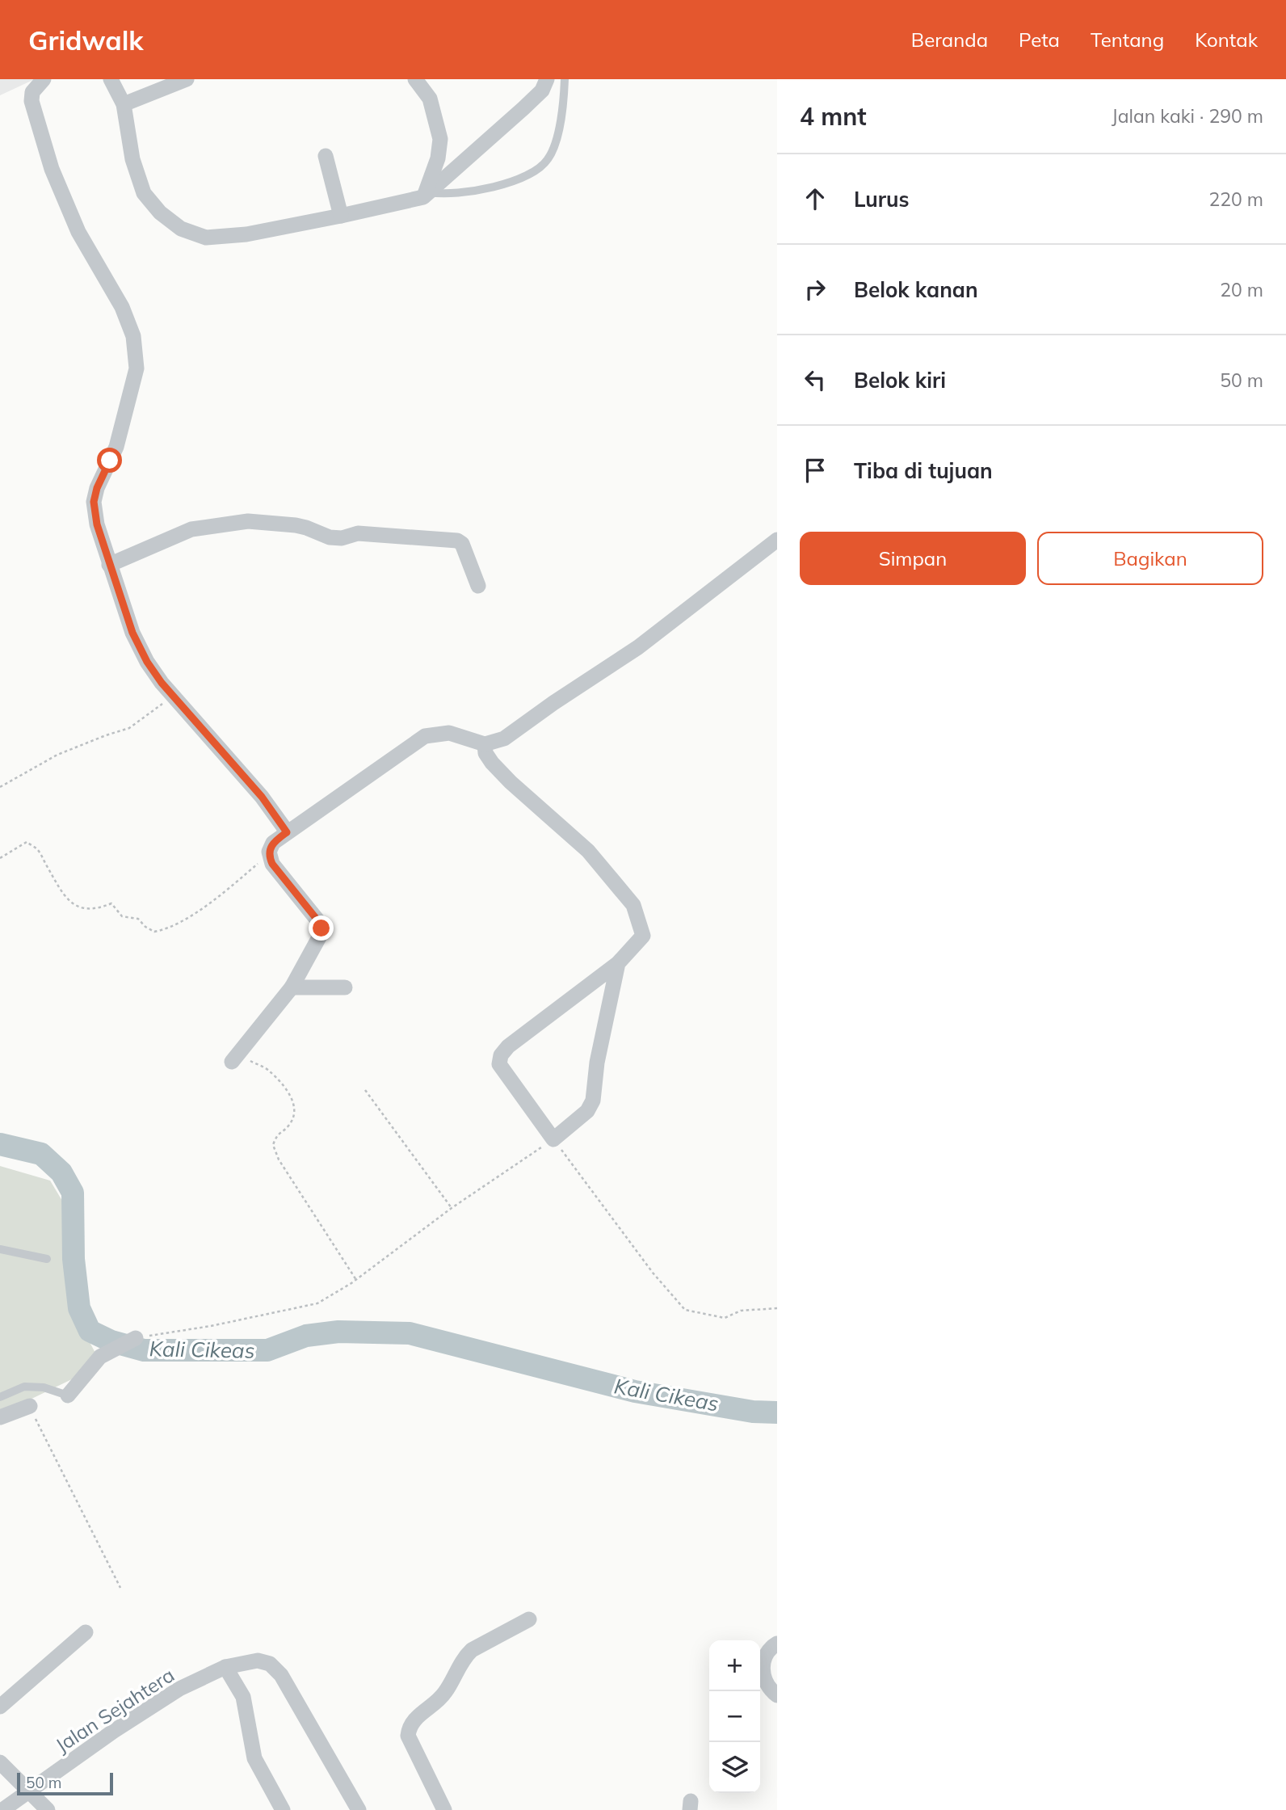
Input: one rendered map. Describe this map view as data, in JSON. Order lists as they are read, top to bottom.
{
  "streets": {
    "street": ["Jalan Sejahtera"]
  },
  "water": ["Kali Cikeas"],
  "scale_bar": "50 m",
  "page": {
    "header": "Gridwalk",
    "nav": [
      "Beranda",
      "Peta",
      "Tentang",
      "Kontak"
    ],
    "heading": ["4 mnt", "Jalan kaki · 290 m"],
    "list": [
      ["Lurus", "220 m"],
      ["Belok kanan", "20 m"],
      ["Belok kiri", "50 m"],
      "Tiba di tujuan"
    ],
    "buttons": ["Simpan", "Bagikan"],
    "map_buttons": ["+", "−"],
    "scale": "50 m"
  }
}
